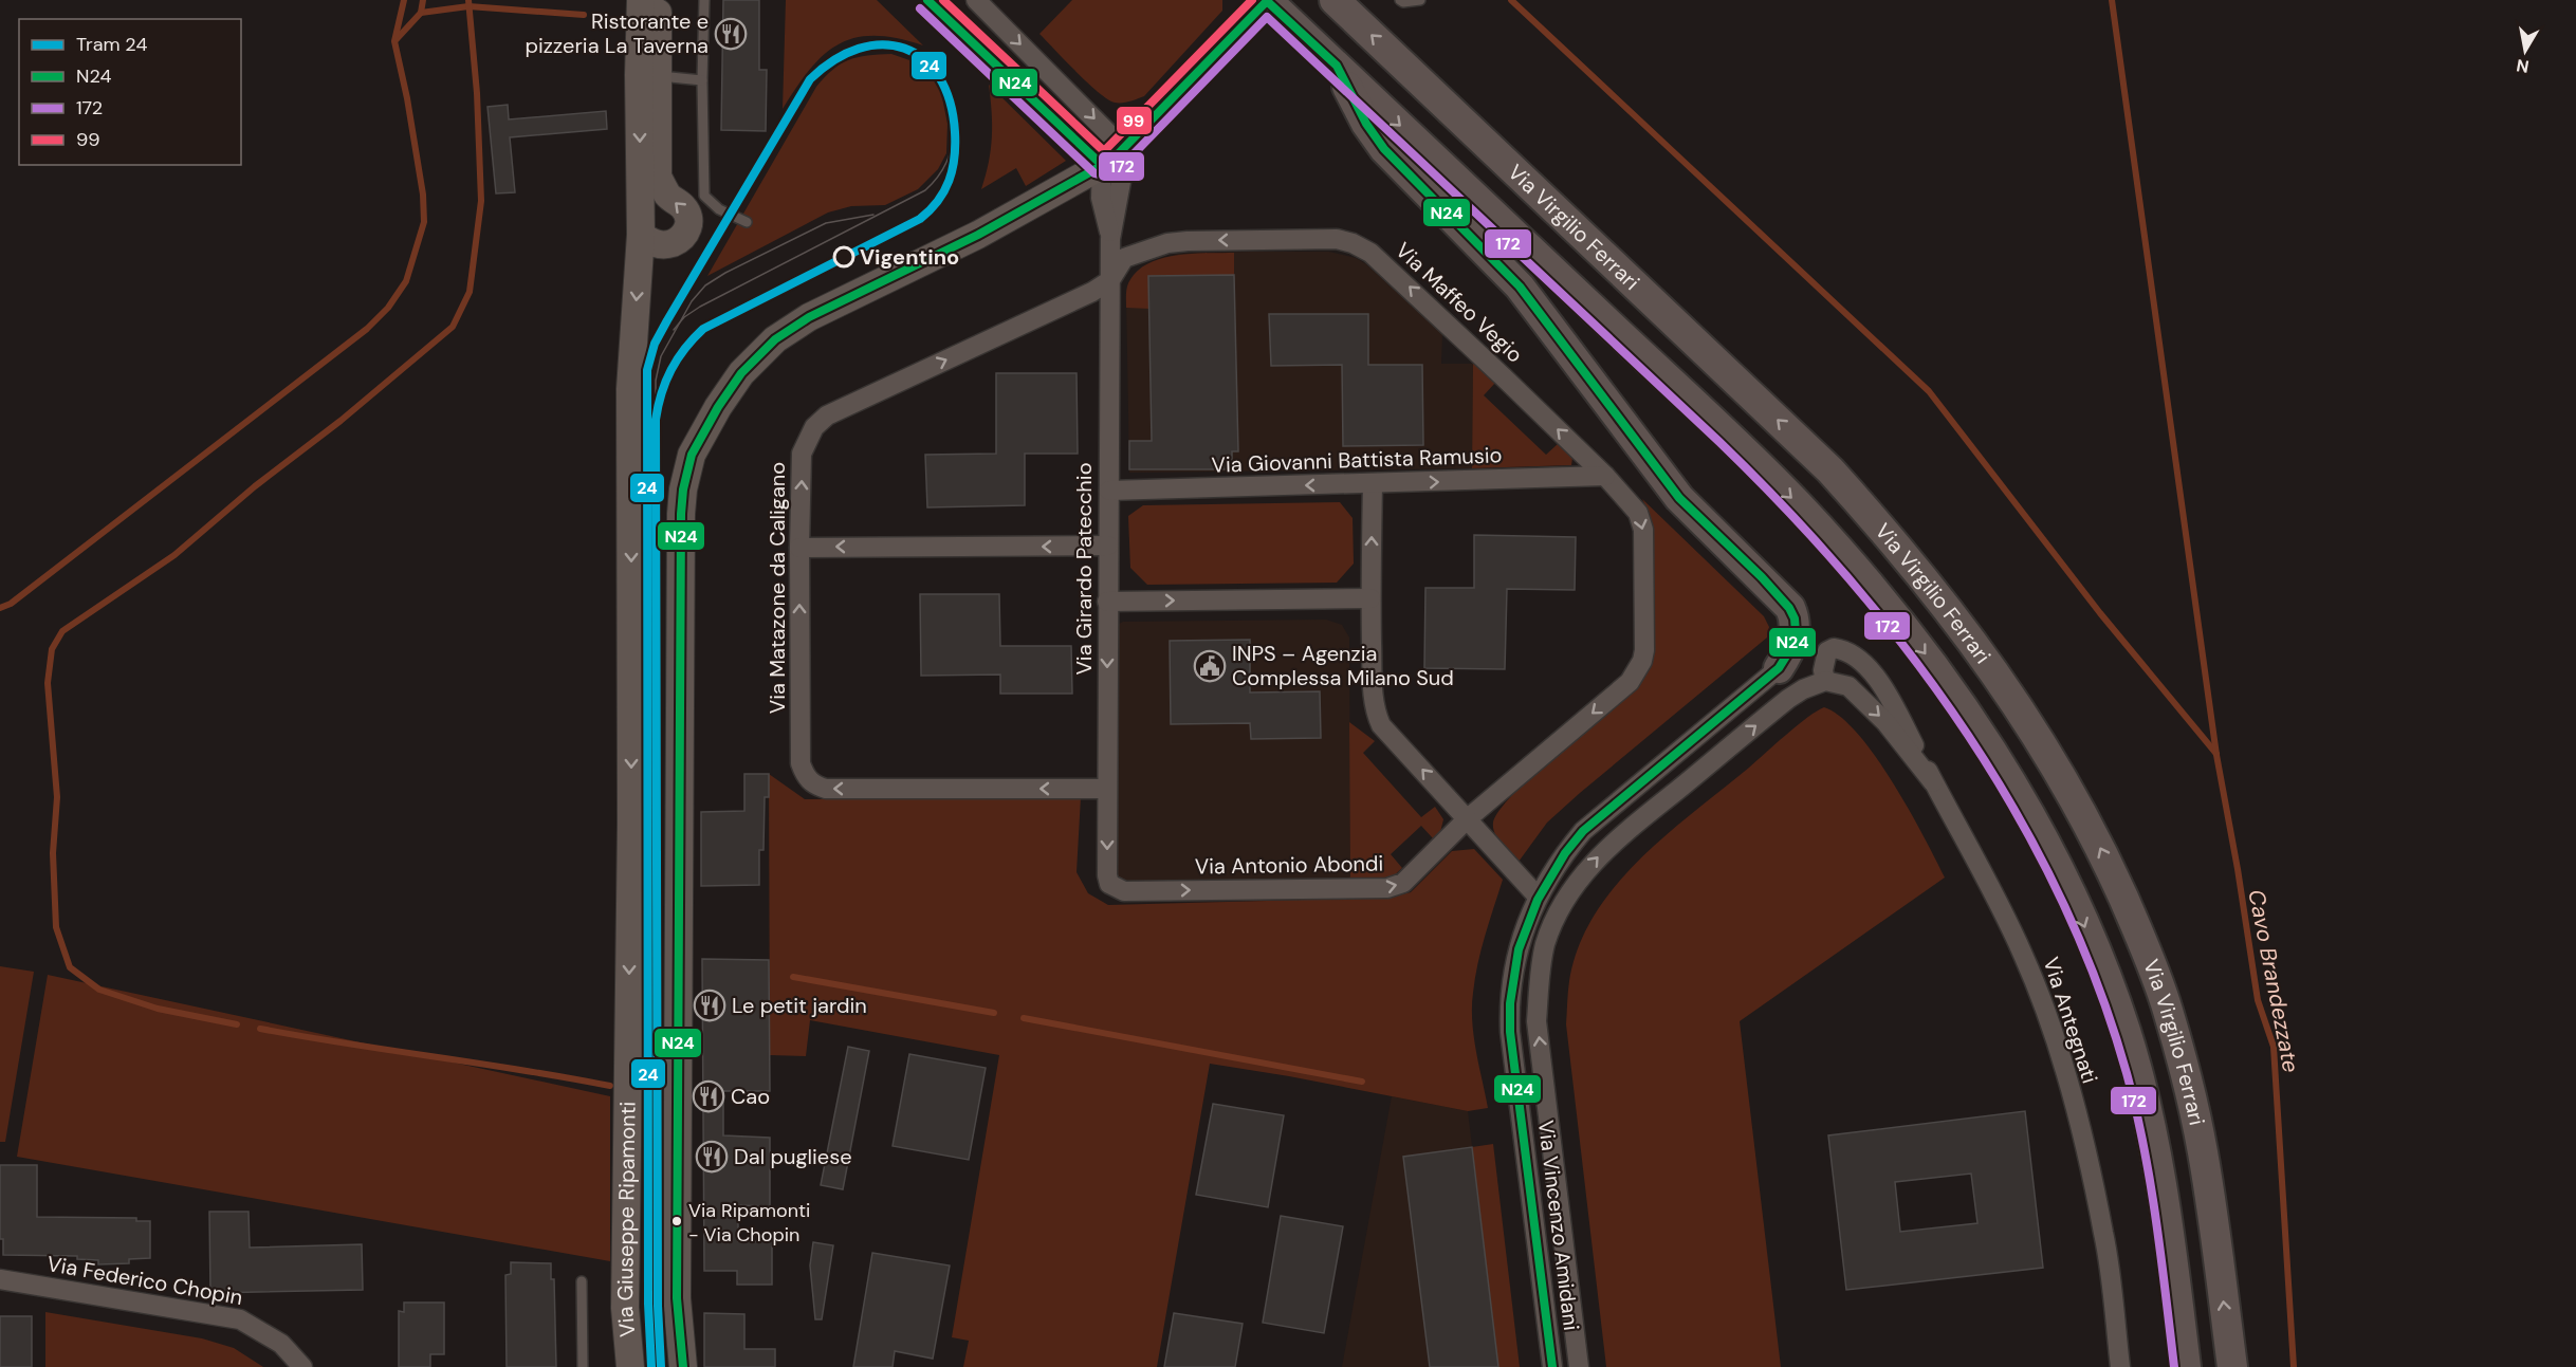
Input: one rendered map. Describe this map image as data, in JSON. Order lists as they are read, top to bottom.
{
  "streets": {
    "main road": ["Via Virgilio Ferrari"],
    "street": [
      "Via Maffeo Vegio",
      "Via Giovanni Battista Ramusio",
      "Via Girardo Patecchio",
      "Via Matazone da Caligano",
      "Via Antonio Abondi",
      "Via Antegnati",
      "Via Giuseppe Ripamonti",
      "Via Vincenzo Amidani",
      "Via Federico Chopin"
    ]
  },
  "crossings": [
    ["Via Maffeo Vegio", "Via Giovanni Battista Ramusio"],
    ["Via Maffeo Vegio", "Via Girardo Patecchio"],
    ["Via Maffeo Vegio", "Via Matazone da Caligano"],
    ["Via Maffeo Vegio", "Via Antonio Abondi"],
    ["Via Giovanni Battista Ramusio", "Via Girardo Patecchio"],
    ["Via Girardo Patecchio", "Via Matazone da Caligano"],
    ["Via Girardo Patecchio", "Via Antonio Abondi"],
    ["Via Antegnati", "Via Vincenzo Amidani"]
  ],
  "one_way": ["Via Girardo Patecchio", "Via Antonio Abondi"],
  "water": ["Cavo Brandezzate"],
  "places": {
    "restaurant": [
      "Ristorante e pizzeria La Taverna",
      "Le petit jardin",
      "Cao",
      "Dal pugliese"
    ],
    "other": ["Vigentino", "Via Ripamonti - Via Chopin"],
    "public building": ["INPS – Agenzia Complessa Milano Sud"]
  },
  "lines": [
    "transit line N24",
    "transit line 99",
    "transit line 172",
    "tram line 24"
  ],
  "legend": [
    "Tram 24",
    "N24",
    "172",
    "99"
  ],
  "north": "bottom"
}
